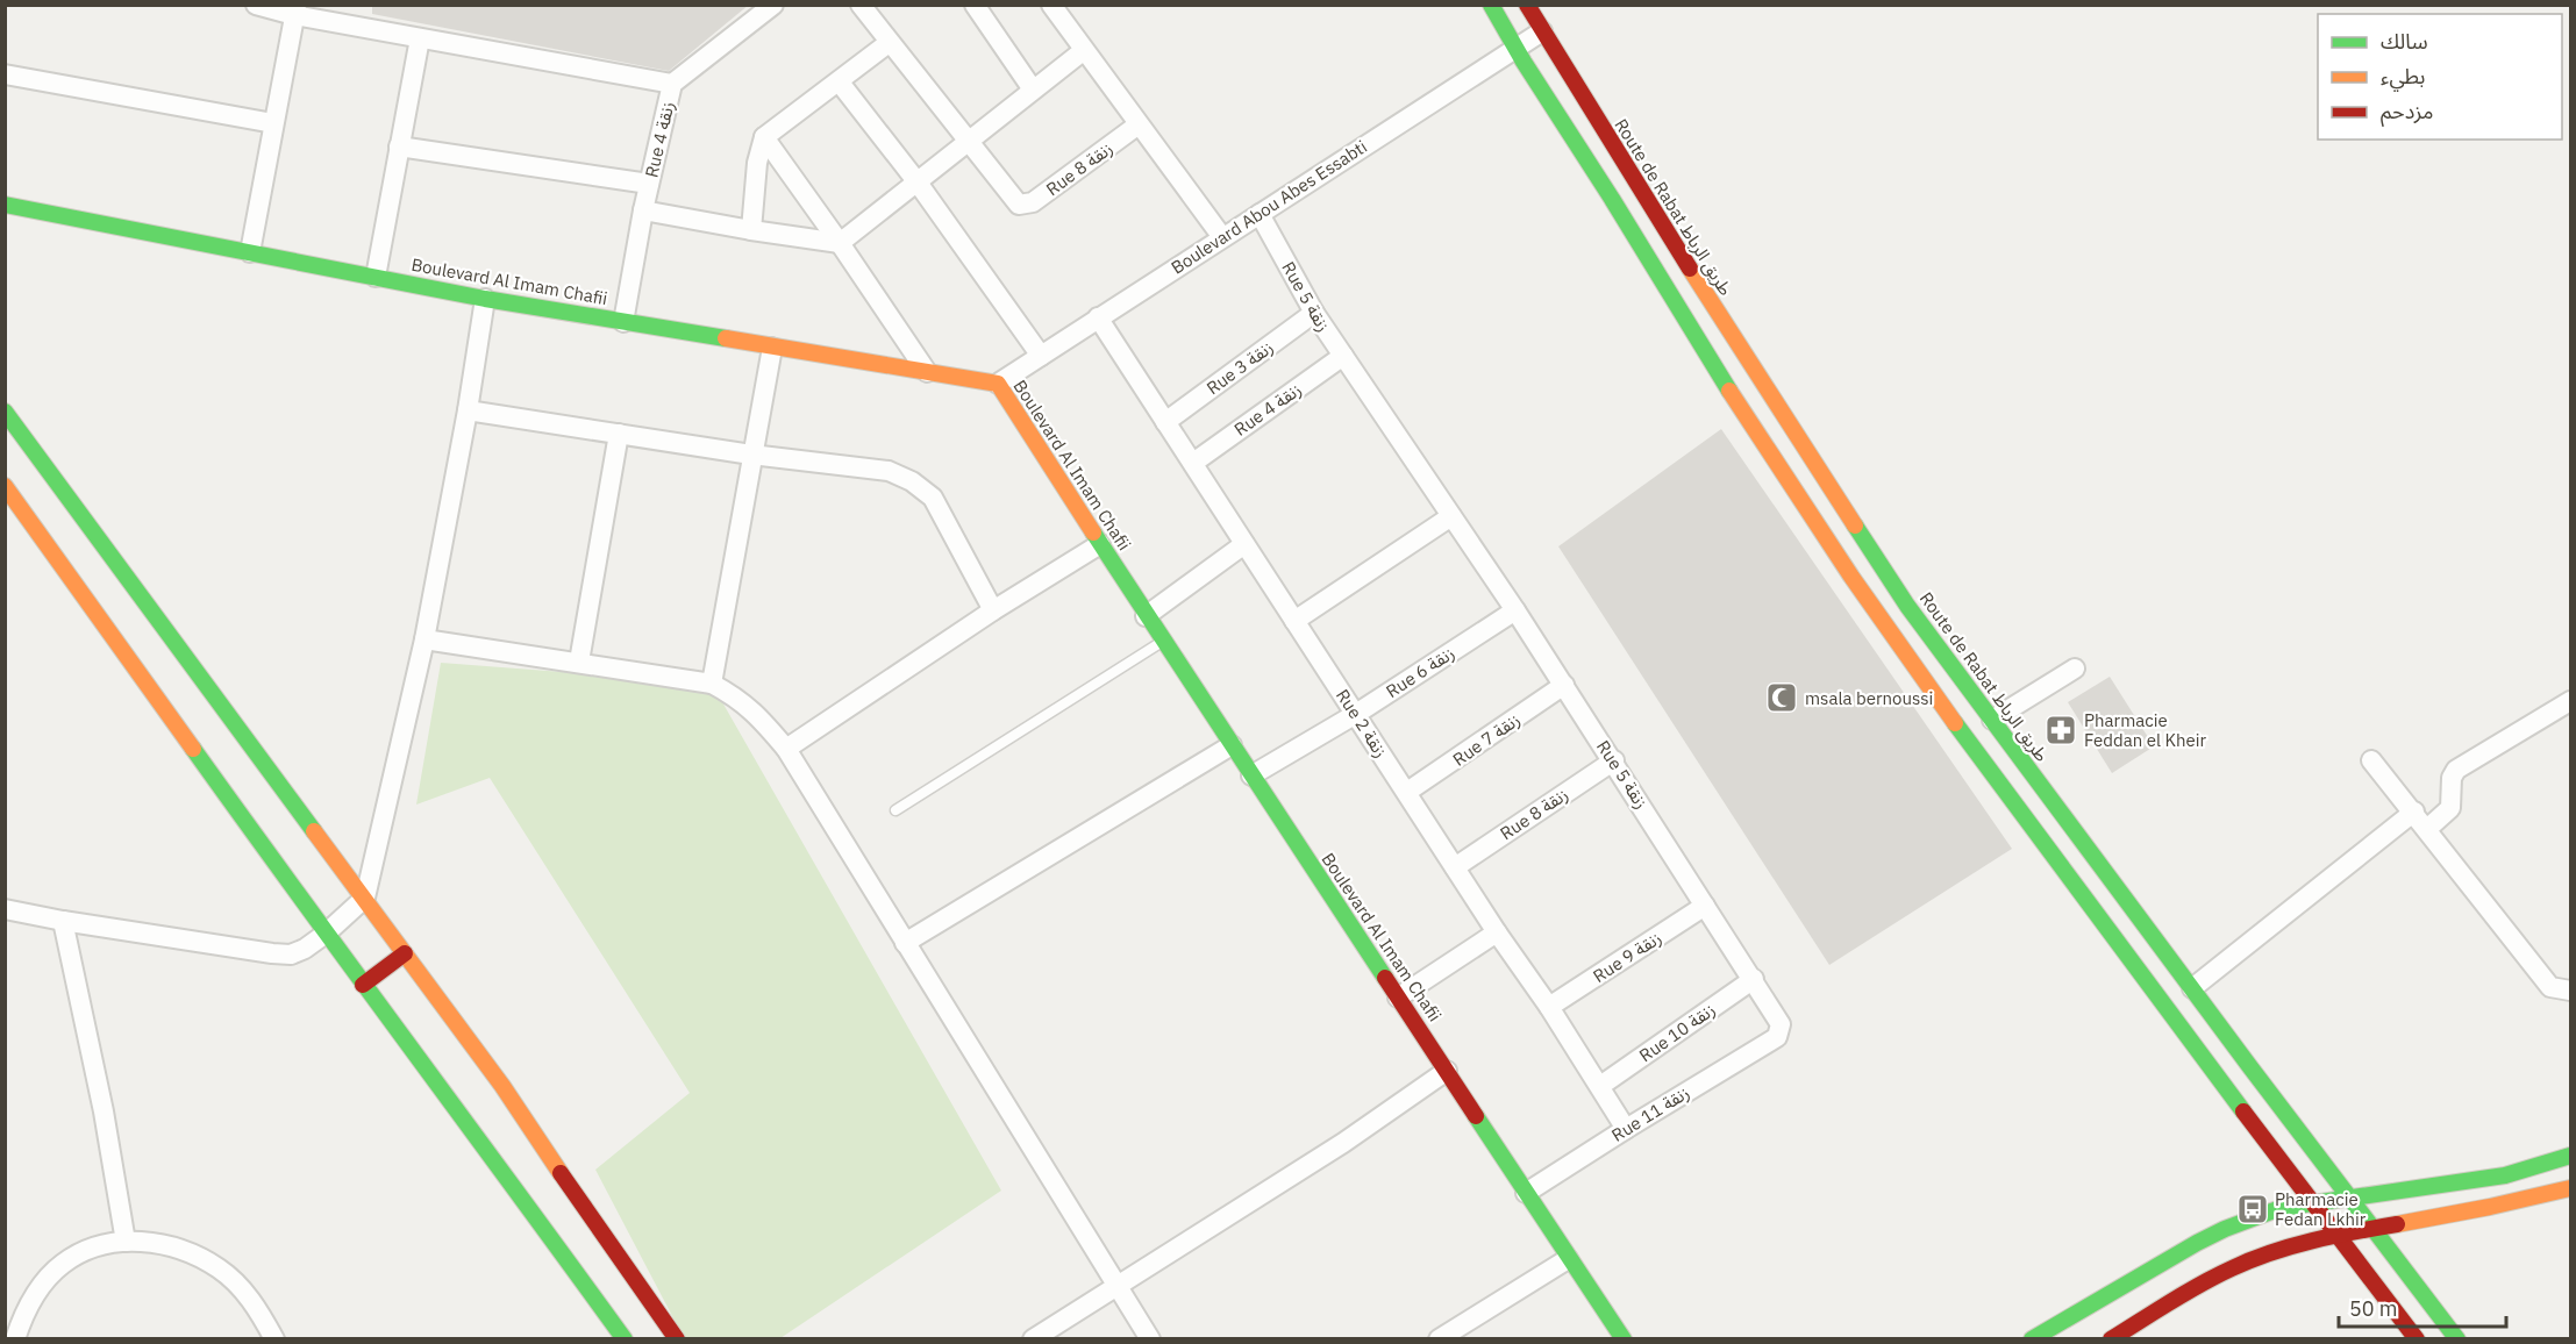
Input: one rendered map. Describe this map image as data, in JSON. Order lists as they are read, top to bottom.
{
  "streets": {
    "street": [
      "Rue 4 زنقة",
      "Rue 8 زنقة",
      "Boulevard Abou Abes Essabti",
      "Route de Rabat طريق الرباط",
      "Boulevard Al Imam Chafii",
      "Rue 5 زنقة",
      "Rue 3 زنقة",
      "Rue 6 زنقة",
      "Rue 2 زنقة",
      "Rue 7 زنقة",
      "Rue 9 زنقة",
      "Rue 10 زنقة",
      "Rue 11 زنقة"
    ]
  },
  "crossings": [
    ["Rue 4 زنقة", "Boulevard Al Imam Chafii"],
    ["Rue 4 زنقة", "Rue 5 زنقة"],
    ["Rue 4 زنقة", "Rue 2 زنقة"],
    ["Rue 8 زنقة", "Rue 5 زنقة"],
    ["Rue 8 زنقة", "Rue 2 زنقة"],
    ["Boulevard Abou Abes Essabti", "Route de Rabat طريق الرباط"],
    ["Boulevard Abou Abes Essabti", "Boulevard Al Imam Chafii"],
    ["Boulevard Abou Abes Essabti", "Rue 5 زنقة"],
    ["Boulevard Abou Abes Essabti", "Rue 2 زنقة"],
    ["Boulevard Al Imam Chafii", "Rue 6 زنقة"],
    ["Boulevard Al Imam Chafii", "Rue 11 زنقة"],
    ["Rue 5 زنقة", "Rue 3 زنقة"],
    ["Rue 5 زنقة", "Rue 6 زنقة"],
    ["Rue 5 زنقة", "Rue 7 زنقة"],
    ["Rue 5 زنقة", "Rue 9 زنقة"],
    ["Rue 5 زنقة", "Rue 10 زنقة"],
    ["Rue 5 زنقة", "Rue 11 زنقة"],
    ["Rue 3 زنقة", "Rue 2 زنقة"],
    ["Rue 6 زنقة", "Rue 2 زنقة"],
    ["Rue 2 زنقة", "Rue 7 زنقة"],
    ["Rue 2 زنقة", "Rue 9 زنقة"],
    ["Rue 2 زنقة", "Rue 10 زنقة"],
    ["Rue 2 زنقة", "Rue 11 زنقة"]
  ],
  "places": {
    "mosque": ["msala bernoussi"],
    "pharmacy": ["Pharmacie Feddan el Kheir"],
    "bus stop": ["Pharmacie Fedan Lkhir"]
  },
  "legend": ["سالك", "بطيء", "مزدحم"],
  "scale_bar": "50 m"
}
